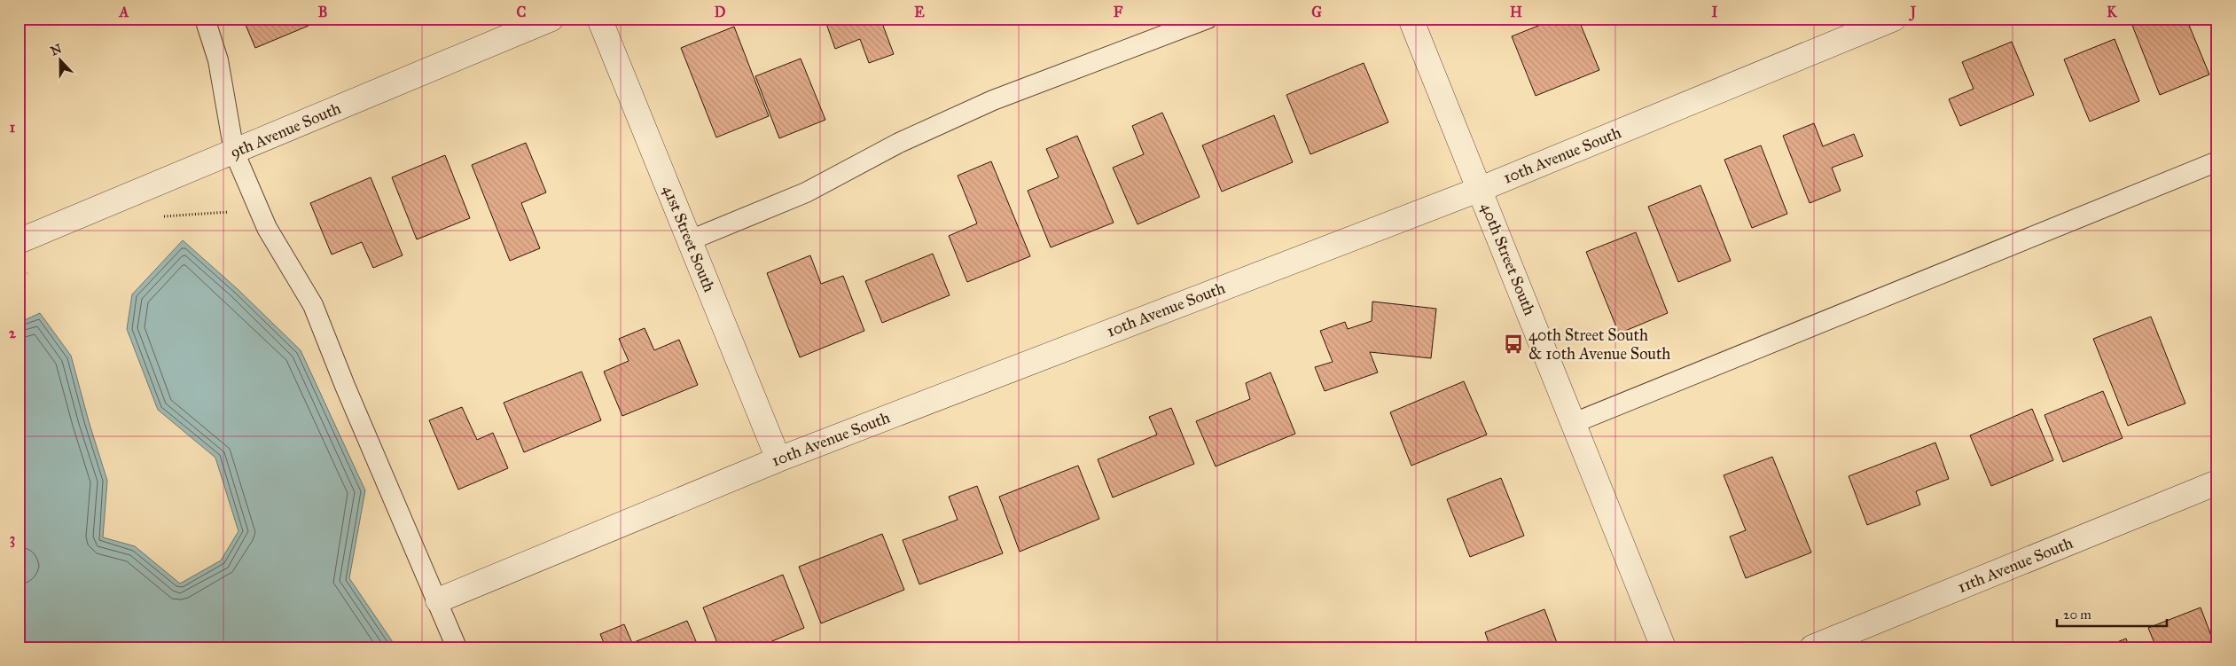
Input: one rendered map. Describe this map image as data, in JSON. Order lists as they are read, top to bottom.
{
  "streets": {
    "street": [
      "9th Avenue South",
      "10th Avenue South",
      "41st Street South",
      "40th Street South",
      "11th Avenue South"
    ]
  },
  "crossings": [
    ["10th Avenue South", "41st Street South"],
    ["10th Avenue South", "40th Street South"]
  ],
  "places": {
    "bus stop": ["40th Street South & 10th Avenue South"]
  },
  "scale_bar": "20 m",
  "north": "top",
  "grid": {
    "columns": [
      "A",
      "B",
      "C",
      "D",
      "E",
      "F",
      "G",
      "H",
      "I",
      "J",
      "K"
    ],
    "rows": ["1", "2", "3"]
  }
}
